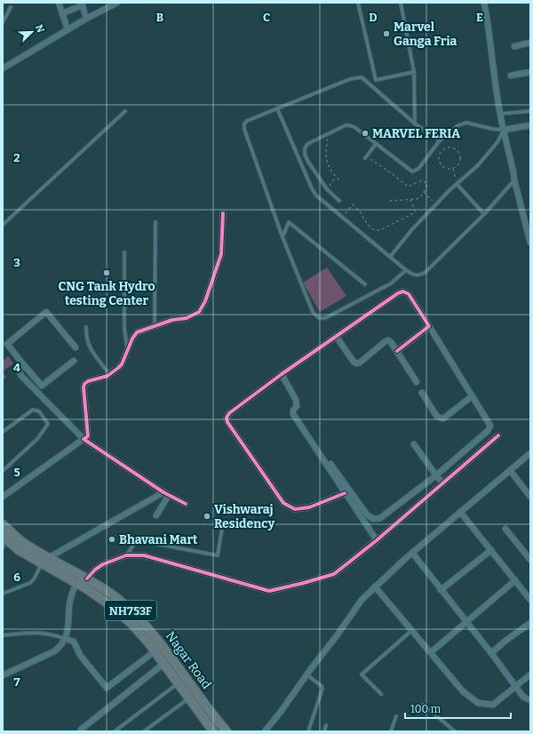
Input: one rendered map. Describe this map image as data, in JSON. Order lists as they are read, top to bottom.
{
  "streets": {
    "highway": ["NH753F", "Nagar Road"]
  },
  "places": [
    "Marvel Ganga Fria",
    "MARVEL FERIA",
    "CNG Tank Hydro testing Center",
    "Vishwaraj Residency",
    "Bhavani Mart"
  ],
  "scale_bar": "100 m",
  "north": "top right",
  "grid": {
    "columns": [
      "B",
      "C",
      "D",
      "E"
    ],
    "rows": [
      "2",
      "3",
      "4",
      "5",
      "6",
      "7"
    ]
  }
}
